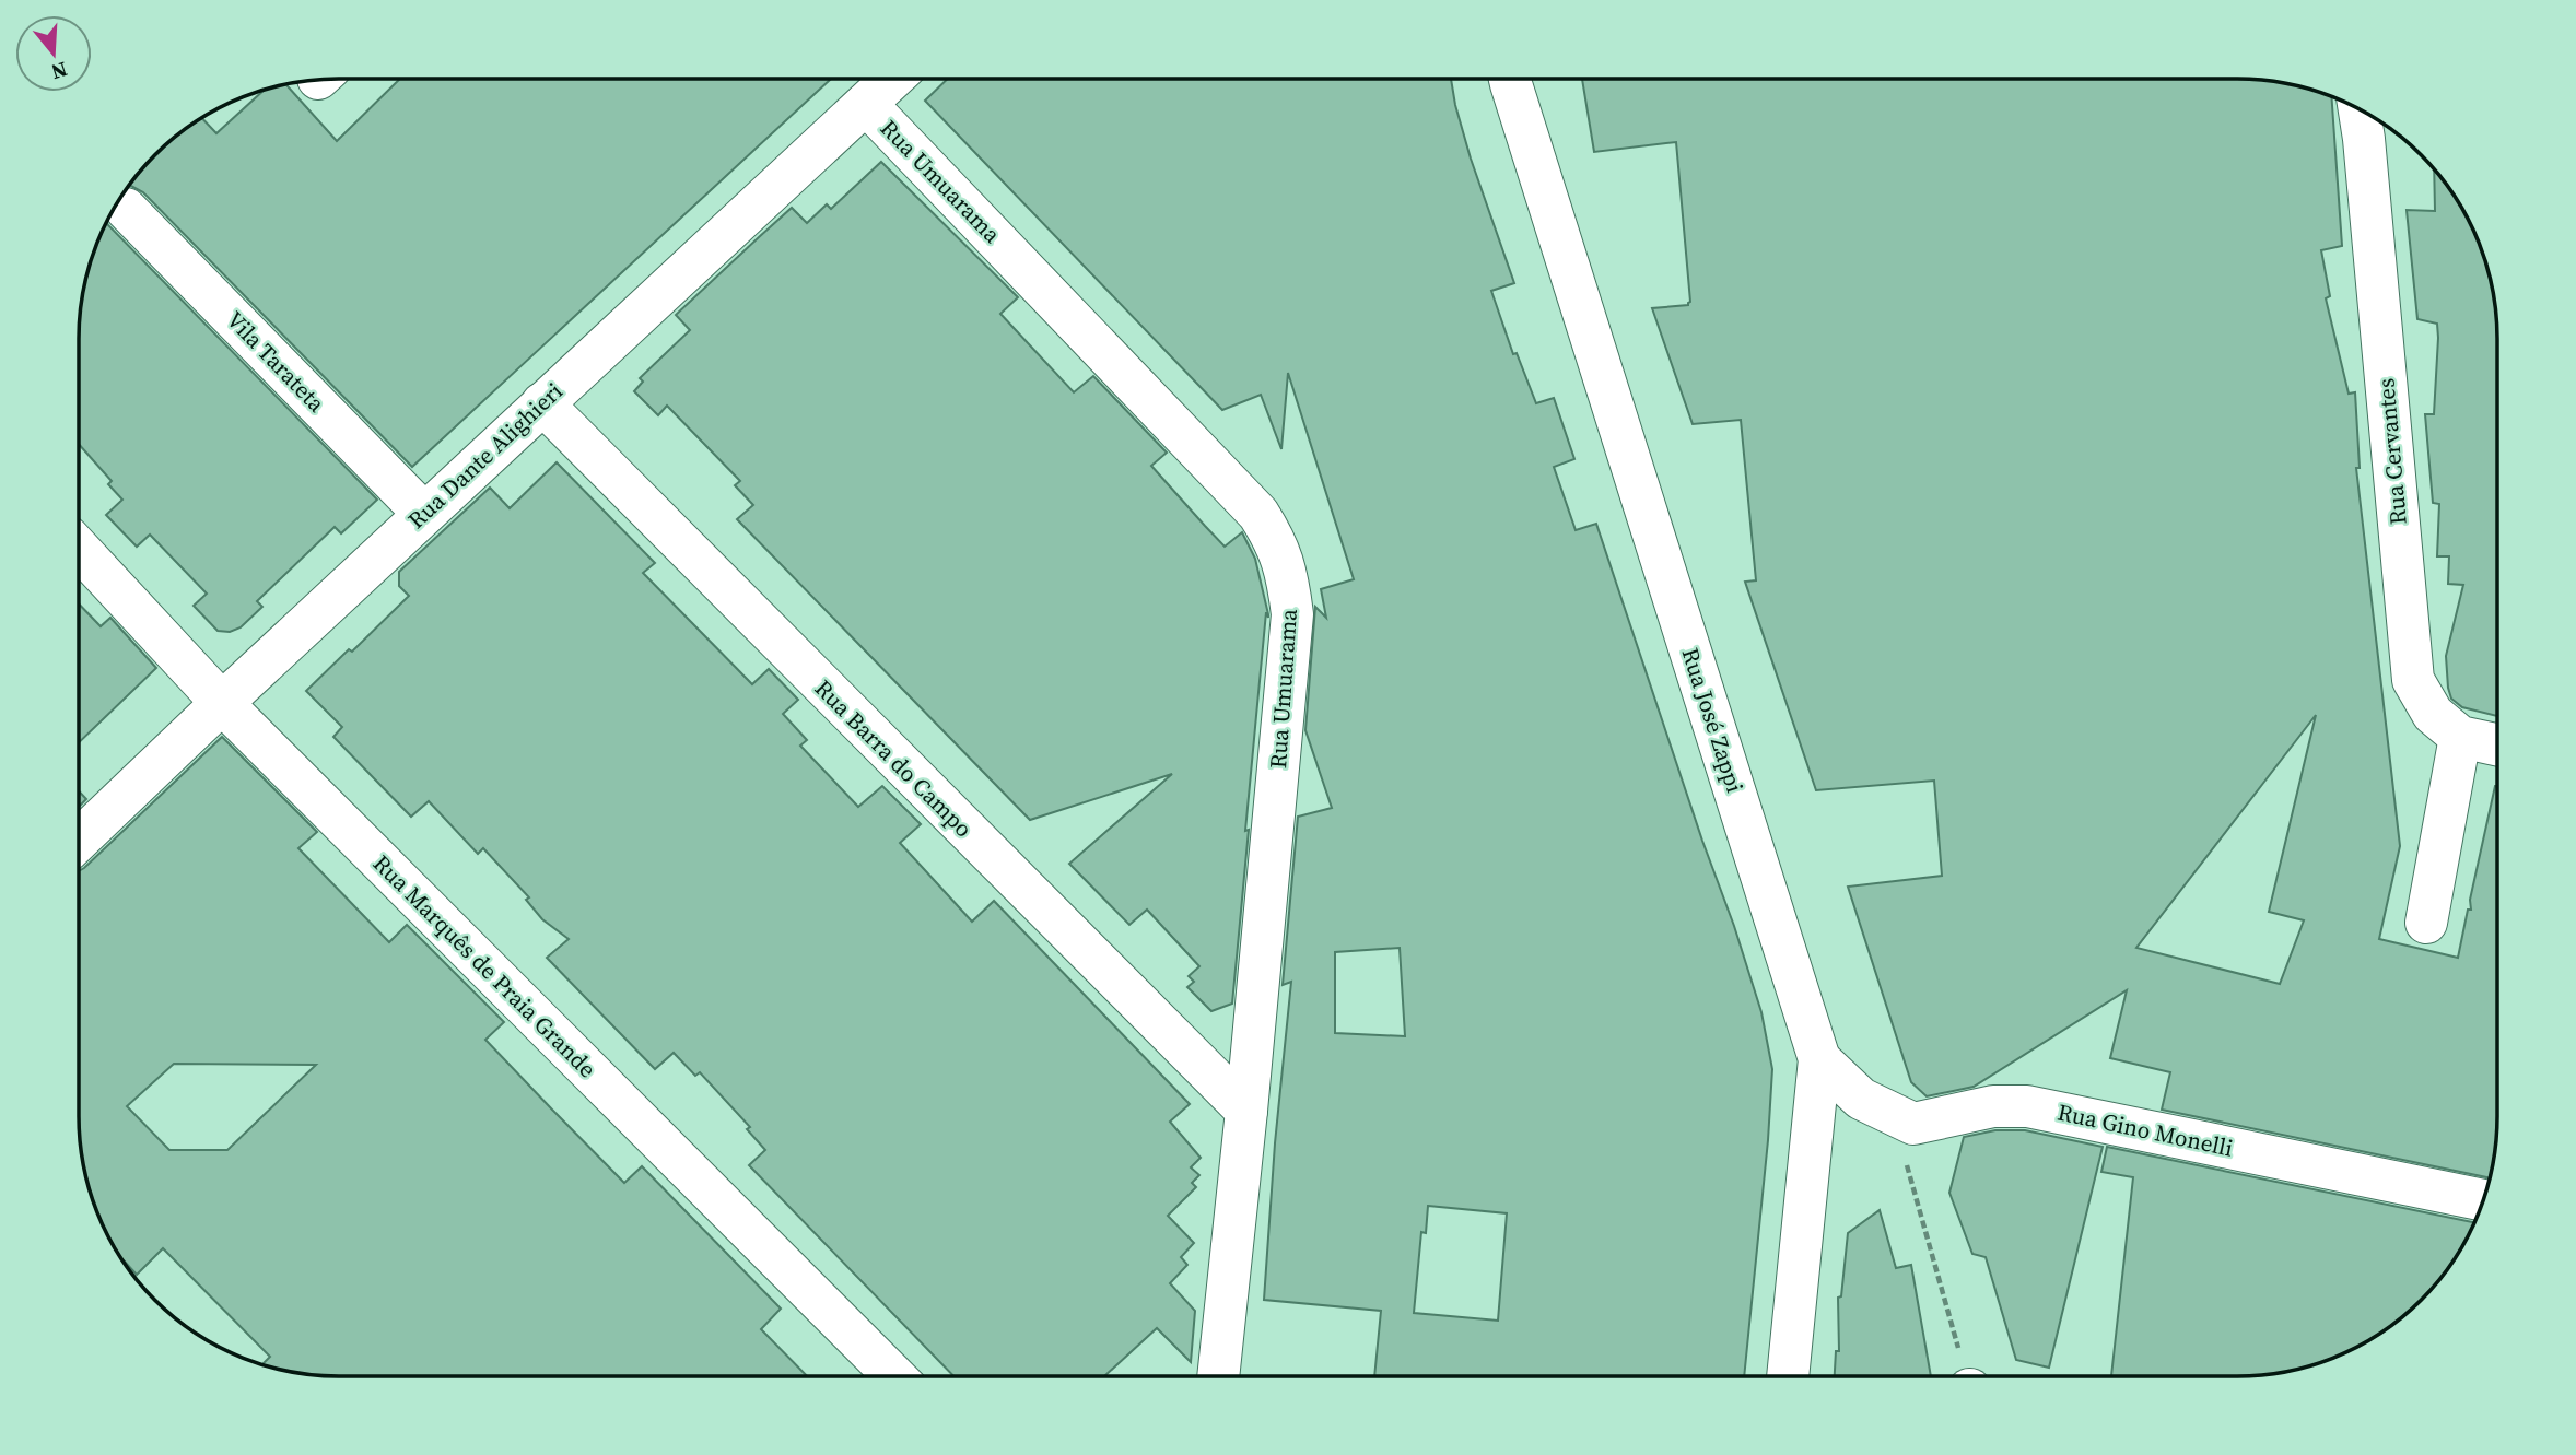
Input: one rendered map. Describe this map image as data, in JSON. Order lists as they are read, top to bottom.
{
  "streets": {
    "street": [
      "Rua Umuarama",
      "Vila Tarateta",
      "Rua Cervantes",
      "Rua Dante Alighieri",
      "Rua José Zappi",
      "Rua Barra do Campo",
      "Rua Marquês de Praia Grande",
      "Rua Gino Monelli"
    ]
  },
  "crossings": [
    ["Rua Umuarama", "Rua Dante Alighieri"],
    ["Rua Umuarama", "Rua Barra do Campo"],
    ["Vila Tarateta", "Rua Dante Alighieri"],
    ["Rua Dante Alighieri", "Rua Barra do Campo"],
    ["Rua Dante Alighieri", "Rua Marquês de Praia Grande"],
    ["Rua José Zappi", "Rua Gino Monelli"]
  ],
  "north": "bottom"
}
